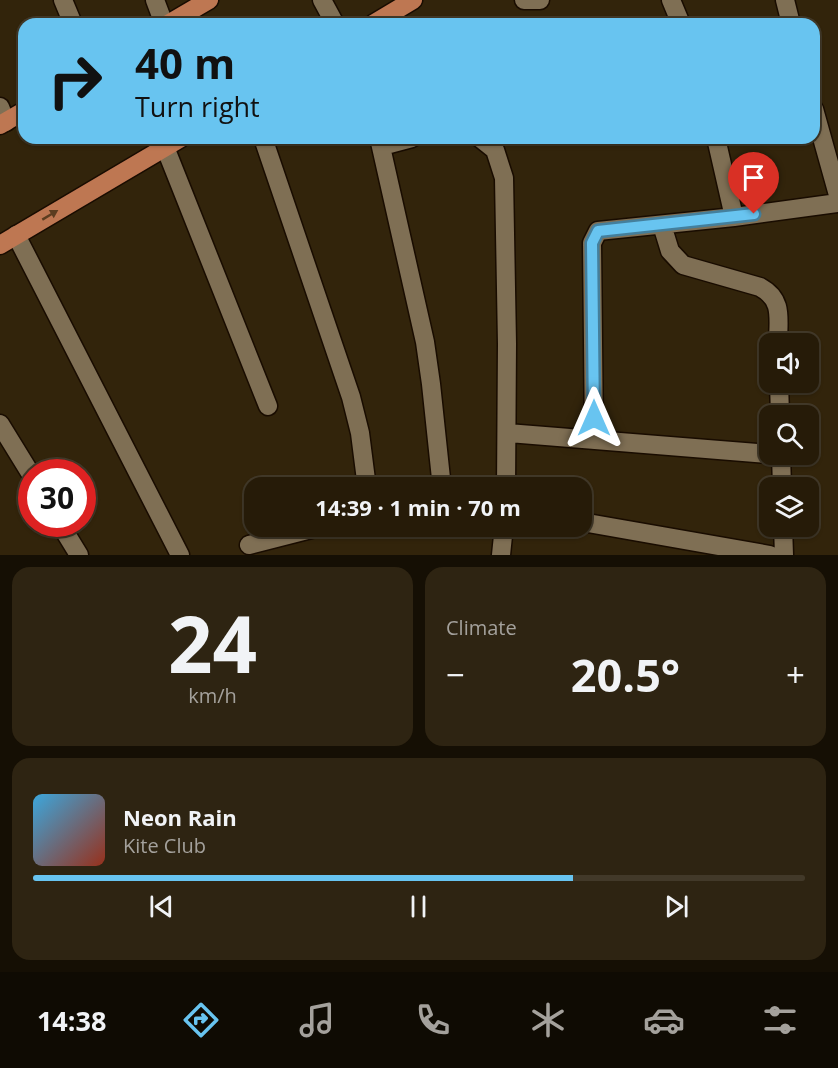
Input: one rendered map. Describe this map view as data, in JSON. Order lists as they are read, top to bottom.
{
  "page": {
    "turn": ["40 m", "Turn right"],
    "limit": "30",
    "trip": "14:39 · 1 min · 70 m",
    "tile": [
      ["24", "km/h"],
      "Climate"
    ],
    "heat": ["−", "20.5°", "+"],
    "song": ["Neon Rain", "Kite Club"],
    "tabs": "14:38"
  }
}
